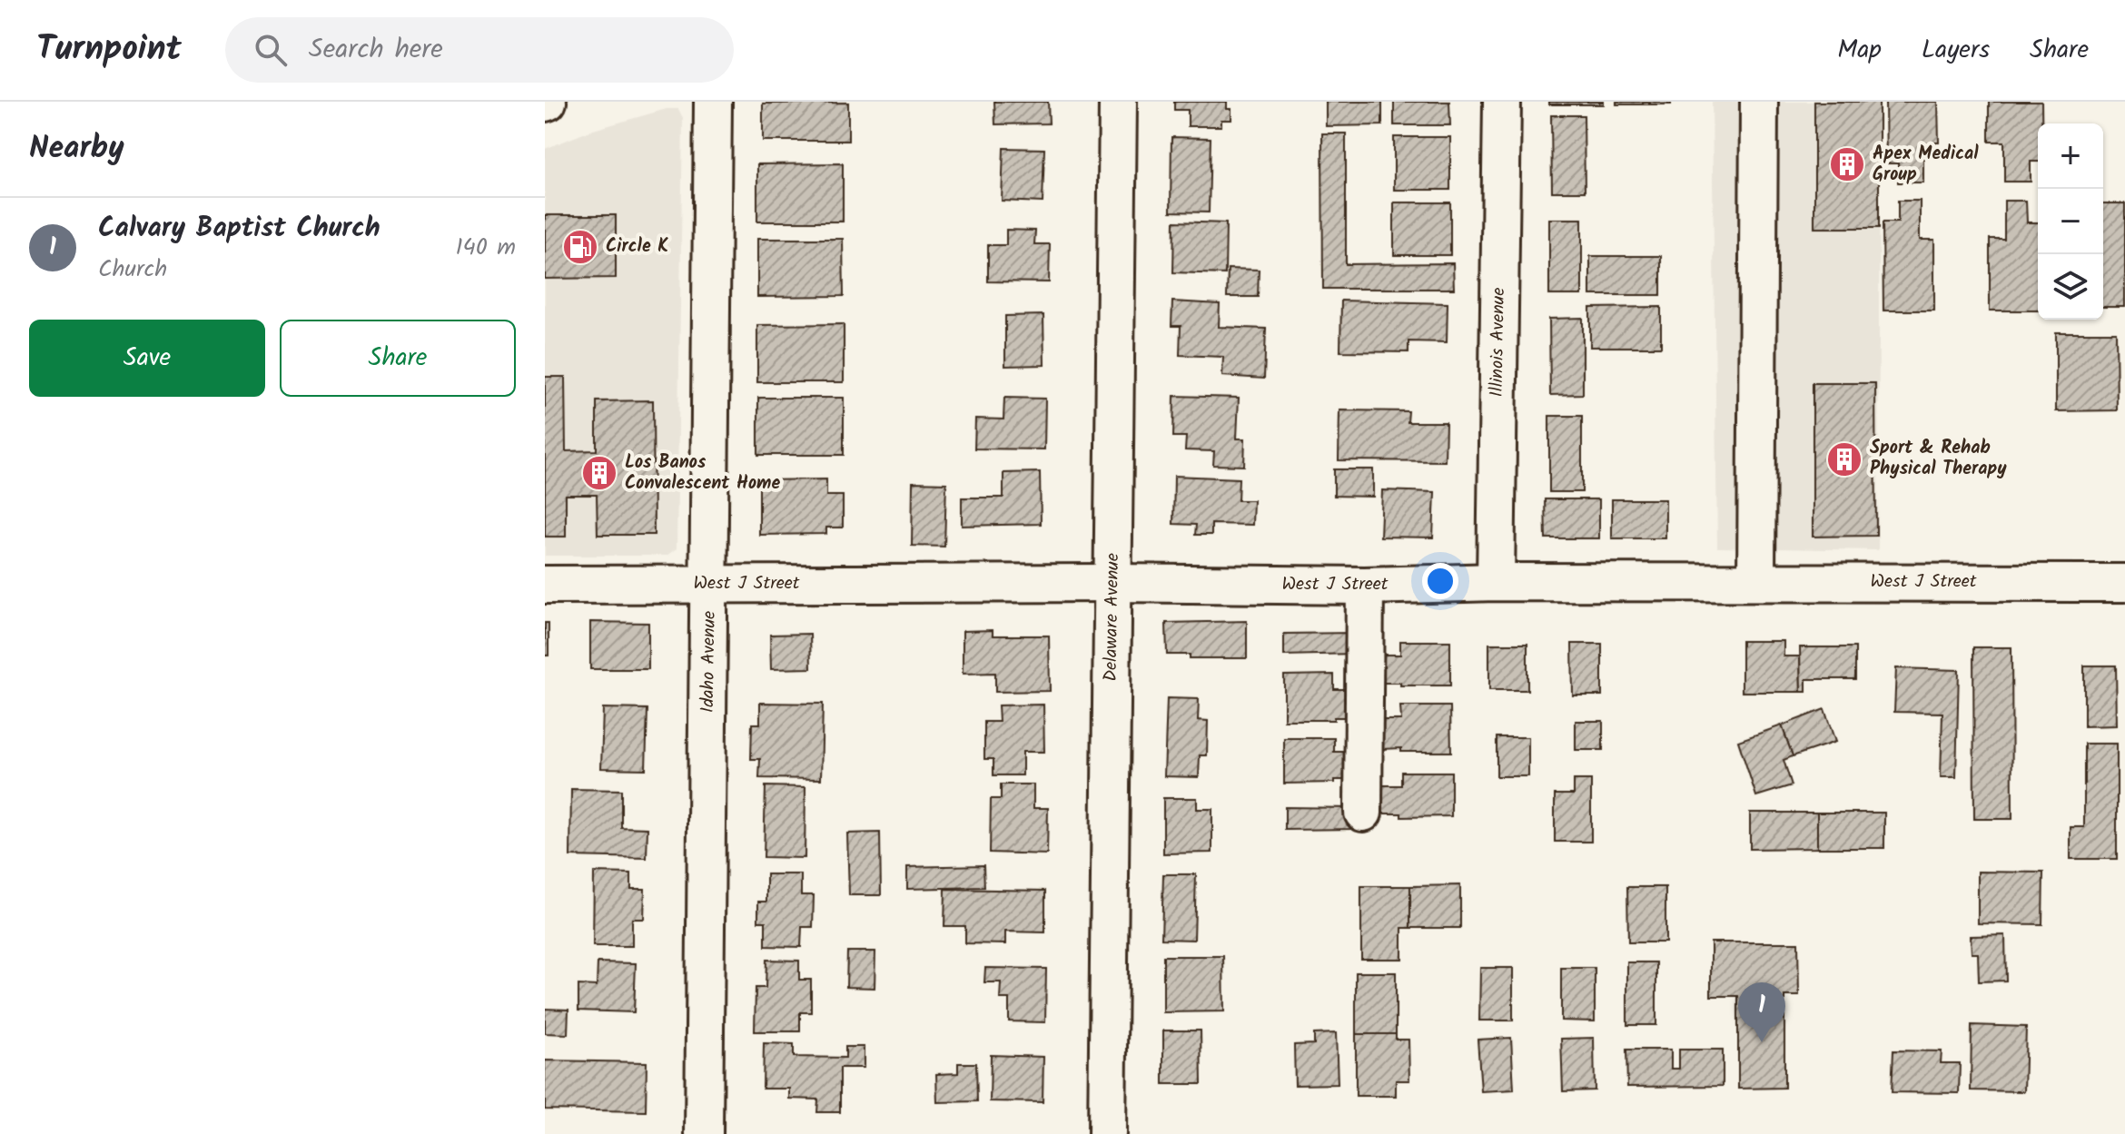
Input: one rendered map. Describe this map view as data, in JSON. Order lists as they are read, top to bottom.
{
  "streets": {
    "street": [
      "Illinois Avenue",
      "West J Street",
      "Delaware Avenue",
      "Idaho Avenue"
    ]
  },
  "crossings": [
    ["Illinois Avenue", "West J Street"],
    ["West J Street", "Delaware Avenue"],
    ["West J Street", "Idaho Avenue"]
  ],
  "places": {
    "building": ["Apex Medical Group", "Sport & Rehab Physical Therapy", "Los Banos Convalescent Home"],
    "fuel station": ["Circle K"]
  },
  "page": {
    "header": "Turnpoint",
    "search": "Search here",
    "nav": ["Map", "Layers", "Share"],
    "heading": "Nearby",
    "map_buttons": ["+", "−"],
    "list": [
      {
        "mark": "1",
        "name": "Calvary Baptist Church",
        "note": "Church",
        "value": "140 m"
      }
    ],
    "buttons": ["Save", "Share"],
    "pins": "1"
  }
}
